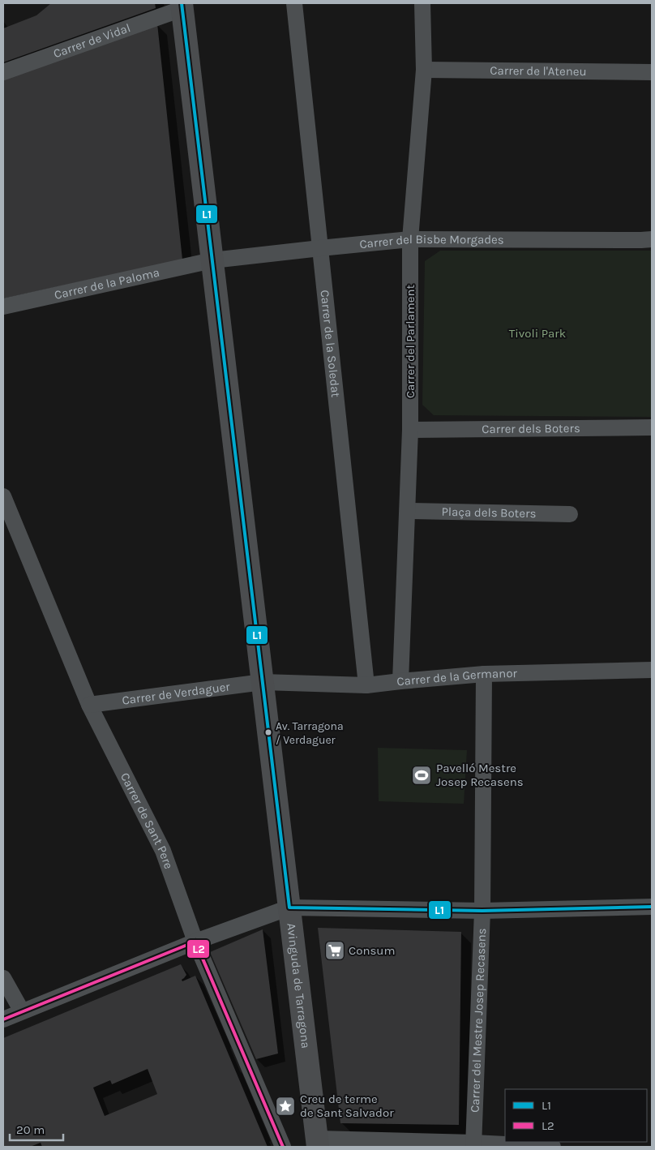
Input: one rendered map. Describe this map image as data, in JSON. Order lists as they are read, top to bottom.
{
  "streets": {
    "street": [
      "Carrer de Vidal",
      "Carrer de l'Ateneu",
      "Carrer del Bisbe Morgades",
      "Carrer de la Paloma",
      "Carrer del Parlament",
      "Carrer de la Soledat",
      "Carrer dels Boters",
      "Plaça dels Boters",
      "Carrer de la Germanor",
      "Carrer de Verdaguer",
      "Carrer de Sant Pere",
      "Avinguda de Tarragona",
      "Carrer del Mestre Josep Recasens"
    ]
  },
  "crossings": [
    ["Carrer de Vidal", "Avinguda de Tarragona"],
    ["Carrer de l'Ateneu", "Carrer del Parlament"],
    ["Carrer del Bisbe Morgades", "Carrer de la Paloma"],
    ["Carrer del Bisbe Morgades", "Carrer del Parlament"],
    ["Carrer del Bisbe Morgades", "Carrer de la Soledat"],
    ["Carrer del Bisbe Morgades", "Avinguda de Tarragona"],
    ["Carrer de la Paloma", "Avinguda de Tarragona"],
    ["Carrer del Parlament", "Carrer dels Boters"],
    ["Carrer del Parlament", "Plaça dels Boters"],
    ["Carrer del Parlament", "Carrer de la Germanor"],
    ["Carrer de la Soledat", "Carrer de la Germanor"],
    ["Carrer de la Germanor", "Carrer de Verdaguer"],
    ["Carrer de la Germanor", "Avinguda de Tarragona"],
    ["Carrer de la Germanor", "Carrer del Mestre Josep Recasens"],
    ["Carrer de Verdaguer", "Carrer de Sant Pere"],
    ["Carrer de Verdaguer", "Avinguda de Tarragona"]
  ],
  "parks": ["Tivoli Park"],
  "places": {
    "other": ["Av. Tarragona / Verdaguer"],
    "sports": ["Pavelló Mestre Josep Recasens"],
    "supermarket": ["Consum"],
    "place": ["Creu de terme de Sant Salvador"]
  },
  "lines": ["transit line L1", "transit line L2"],
  "legend": ["L1", "L2"],
  "scale_bar": "20 m"
}
